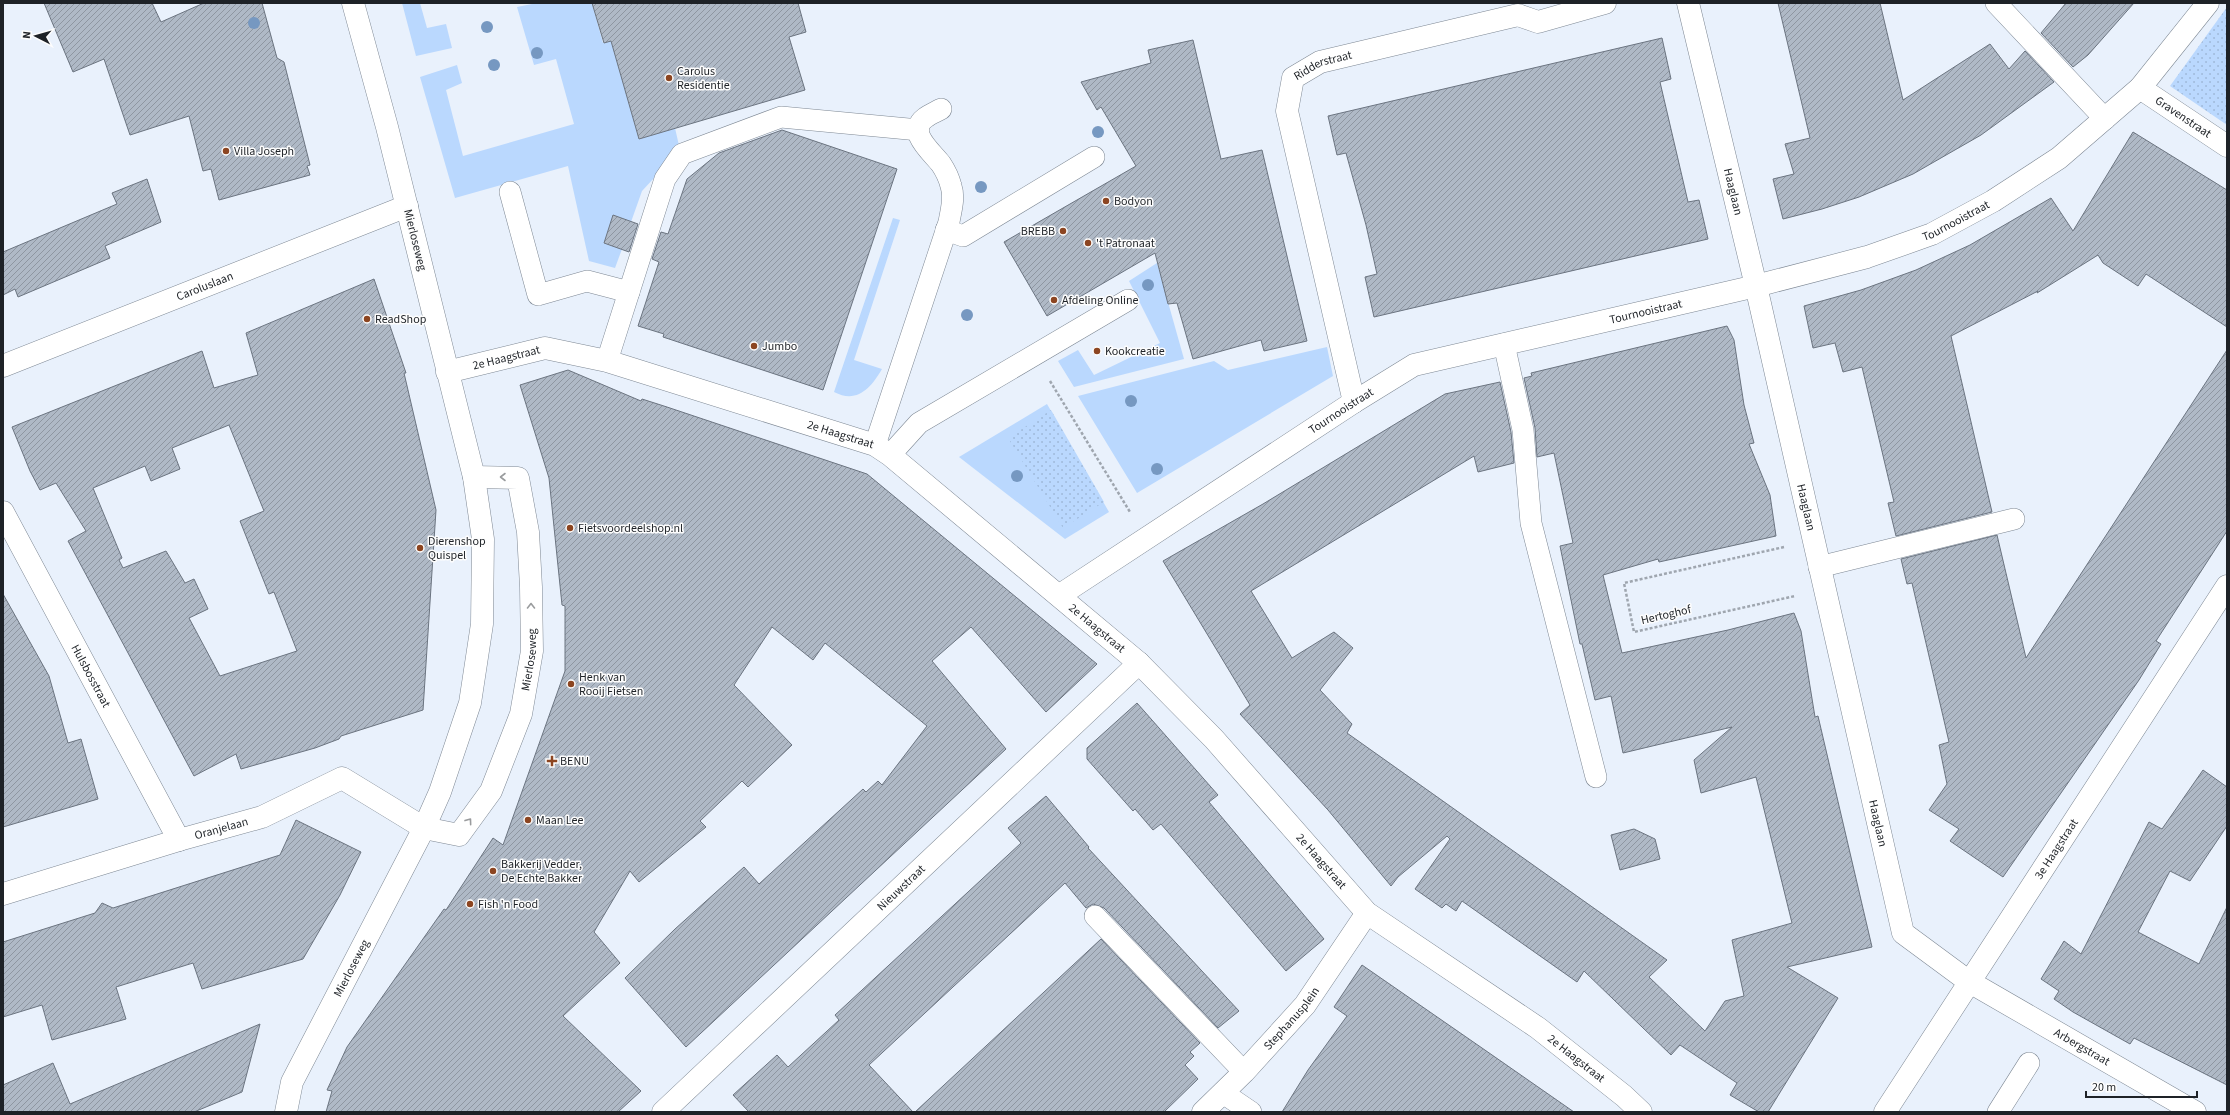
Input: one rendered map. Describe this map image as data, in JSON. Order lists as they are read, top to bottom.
{
  "streets": {
    "street": [
      "Ridderstraat",
      "Gravenstraat",
      "Haaglaan",
      "Tournooistraat",
      "Mierloseweg",
      "Caroluslaan",
      "2e Haagstraat",
      "Hulsbosstraat",
      "Oranjelaan",
      "3e Haagstraat",
      "Nieuwstraat",
      "Stephanusplein",
      "Arbergstraat"
    ],
    "path": ["Hertoghof"]
  },
  "crossings": [
    ["Ridderstraat", "Tournooistraat"],
    ["Gravenstraat", "Tournooistraat"],
    ["Haaglaan", "Tournooistraat"],
    ["Haaglaan", "Hertoghof"],
    ["Haaglaan", "3e Haagstraat"],
    ["Haaglaan", "Arbergstraat"],
    ["Tournooistraat", "2e Haagstraat"],
    ["Mierloseweg", "Caroluslaan"],
    ["Mierloseweg", "2e Haagstraat"],
    ["Mierloseweg", "Oranjelaan"],
    ["2e Haagstraat", "Nieuwstraat"],
    ["2e Haagstraat", "Stephanusplein"],
    ["Hulsbosstraat", "Oranjelaan"],
    ["3e Haagstraat", "Arbergstraat"]
  ],
  "places": {
    "other": [
      "Carolus Residentie",
      "Villa Joseph",
      "Bodyon",
      "BREBB",
      "'t Patronaat",
      "Afdeling Online",
      "ReadShop",
      "Jumbo",
      "Kookcreatie",
      "Fietsvoordeelshop.nl",
      "Dierenshop Quispel",
      "Henk van Rooij Fietsen",
      "Maan Lee",
      "Bakkerij Vedder, De Echte Bakker",
      "Fish 'n Food"
    ],
    "health": ["BENU"]
  },
  "scale_bar": "20 m",
  "north": "left"
}
